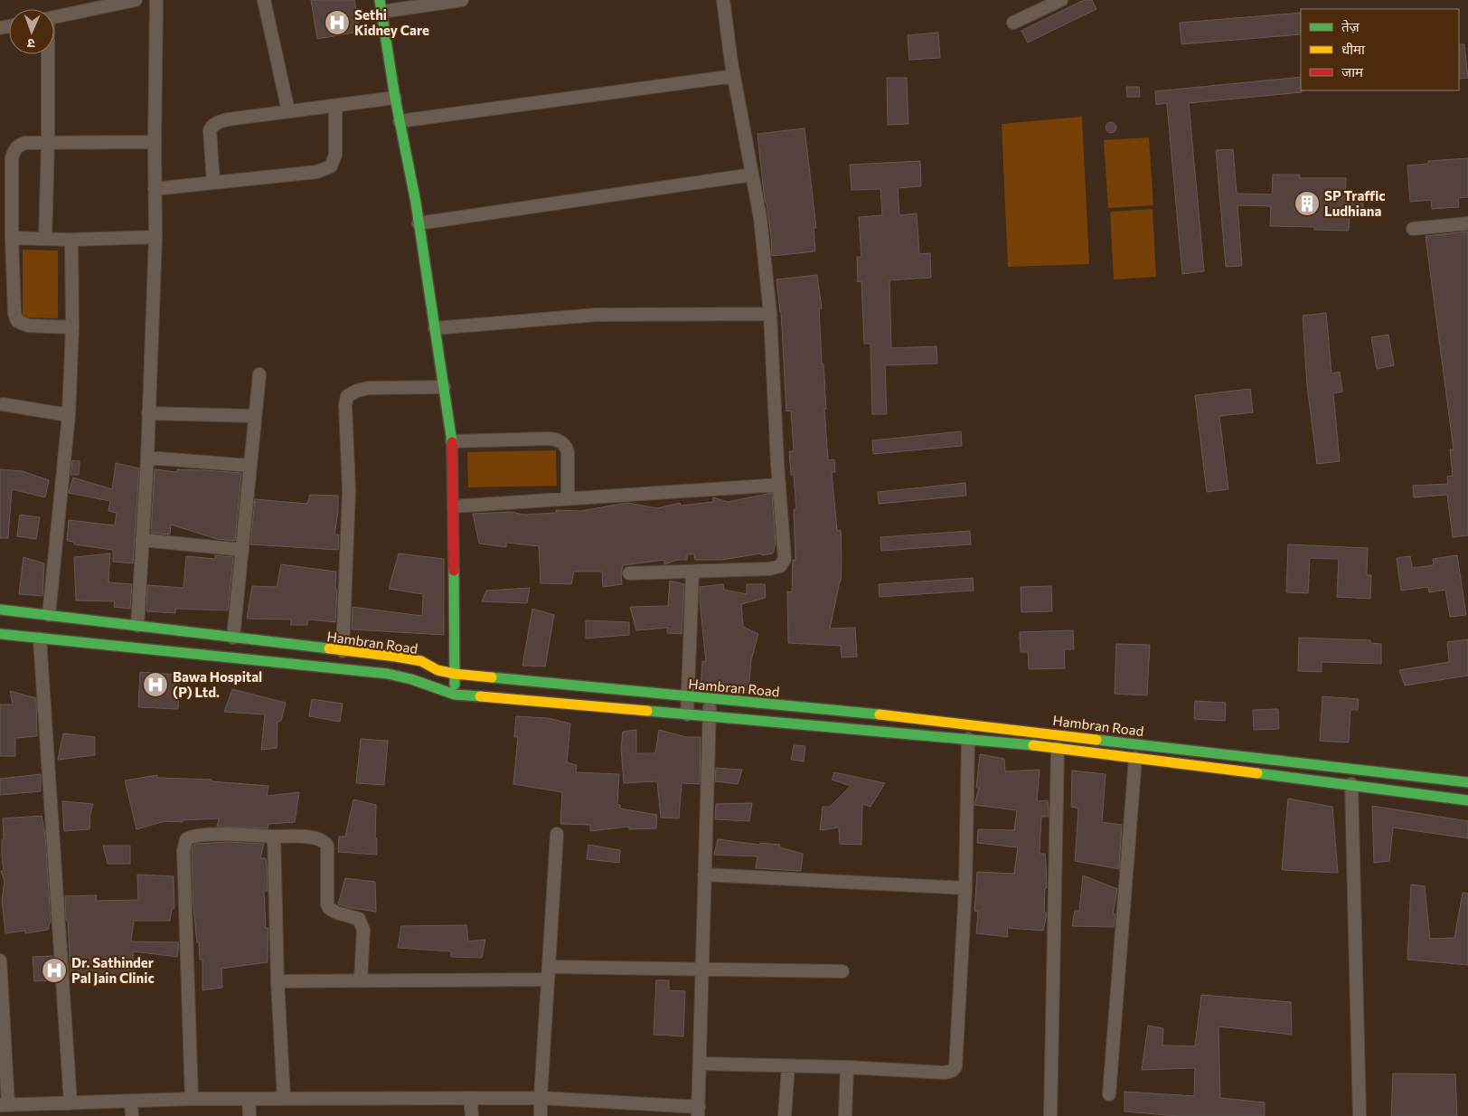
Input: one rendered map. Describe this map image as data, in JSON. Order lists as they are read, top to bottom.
{
  "streets": {
    "main road": ["Hambran Road"]
  },
  "places": {
    "hospital": ["Sethi Kidney Care", "Bawa Hospital (P) Ltd.", "Dr. Sathinder Pal Jain Clinic"],
    "building": ["SP Traffic Ludhiana"]
  },
  "legend": ["तेज़", "धीमा", "जाम"],
  "north": "bottom"
}
